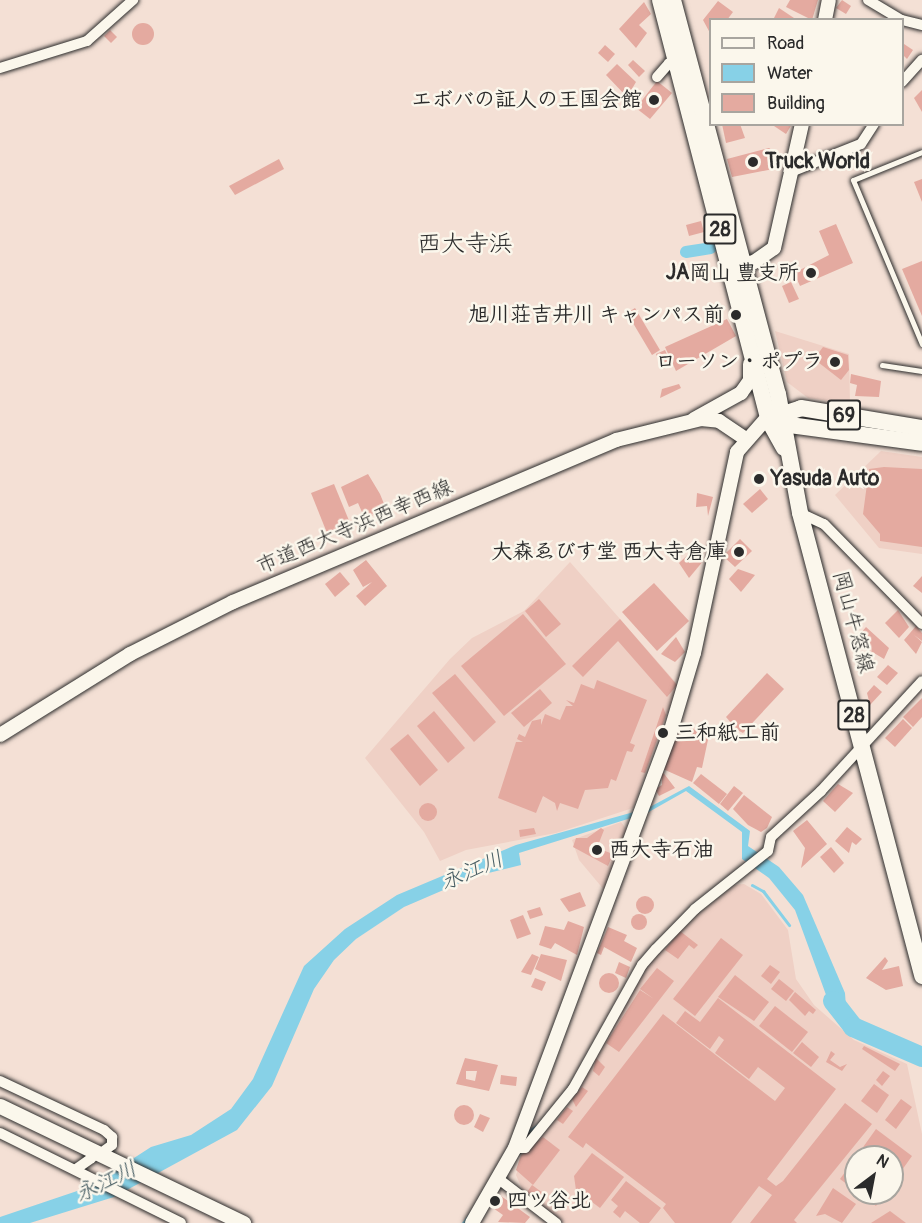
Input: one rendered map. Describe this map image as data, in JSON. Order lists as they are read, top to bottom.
{
  "streets": {
    "main road": ["28", "69", "岡山牛窓線"],
    "street": ["市道西大寺浜西幸西線"]
  },
  "crossings": [
    ["69", "岡山牛窓線"]
  ],
  "districts": ["西大寺浜"],
  "water": ["永江川"],
  "places": [
    "エボバの証人の王国会館",
    "Truck World",
    "JA岡山 豊支所",
    "旭川荘吉井川 キャンパス前",
    "ローソン・ポプラ",
    "Yasuda Auto",
    "大森ゑびす堂 西大寺倉庫",
    "三和紙工前",
    "西大寺石油",
    "四ツ谷北"
  ],
  "legend": ["Road", "Water", "Building"],
  "north": "top right"
}
